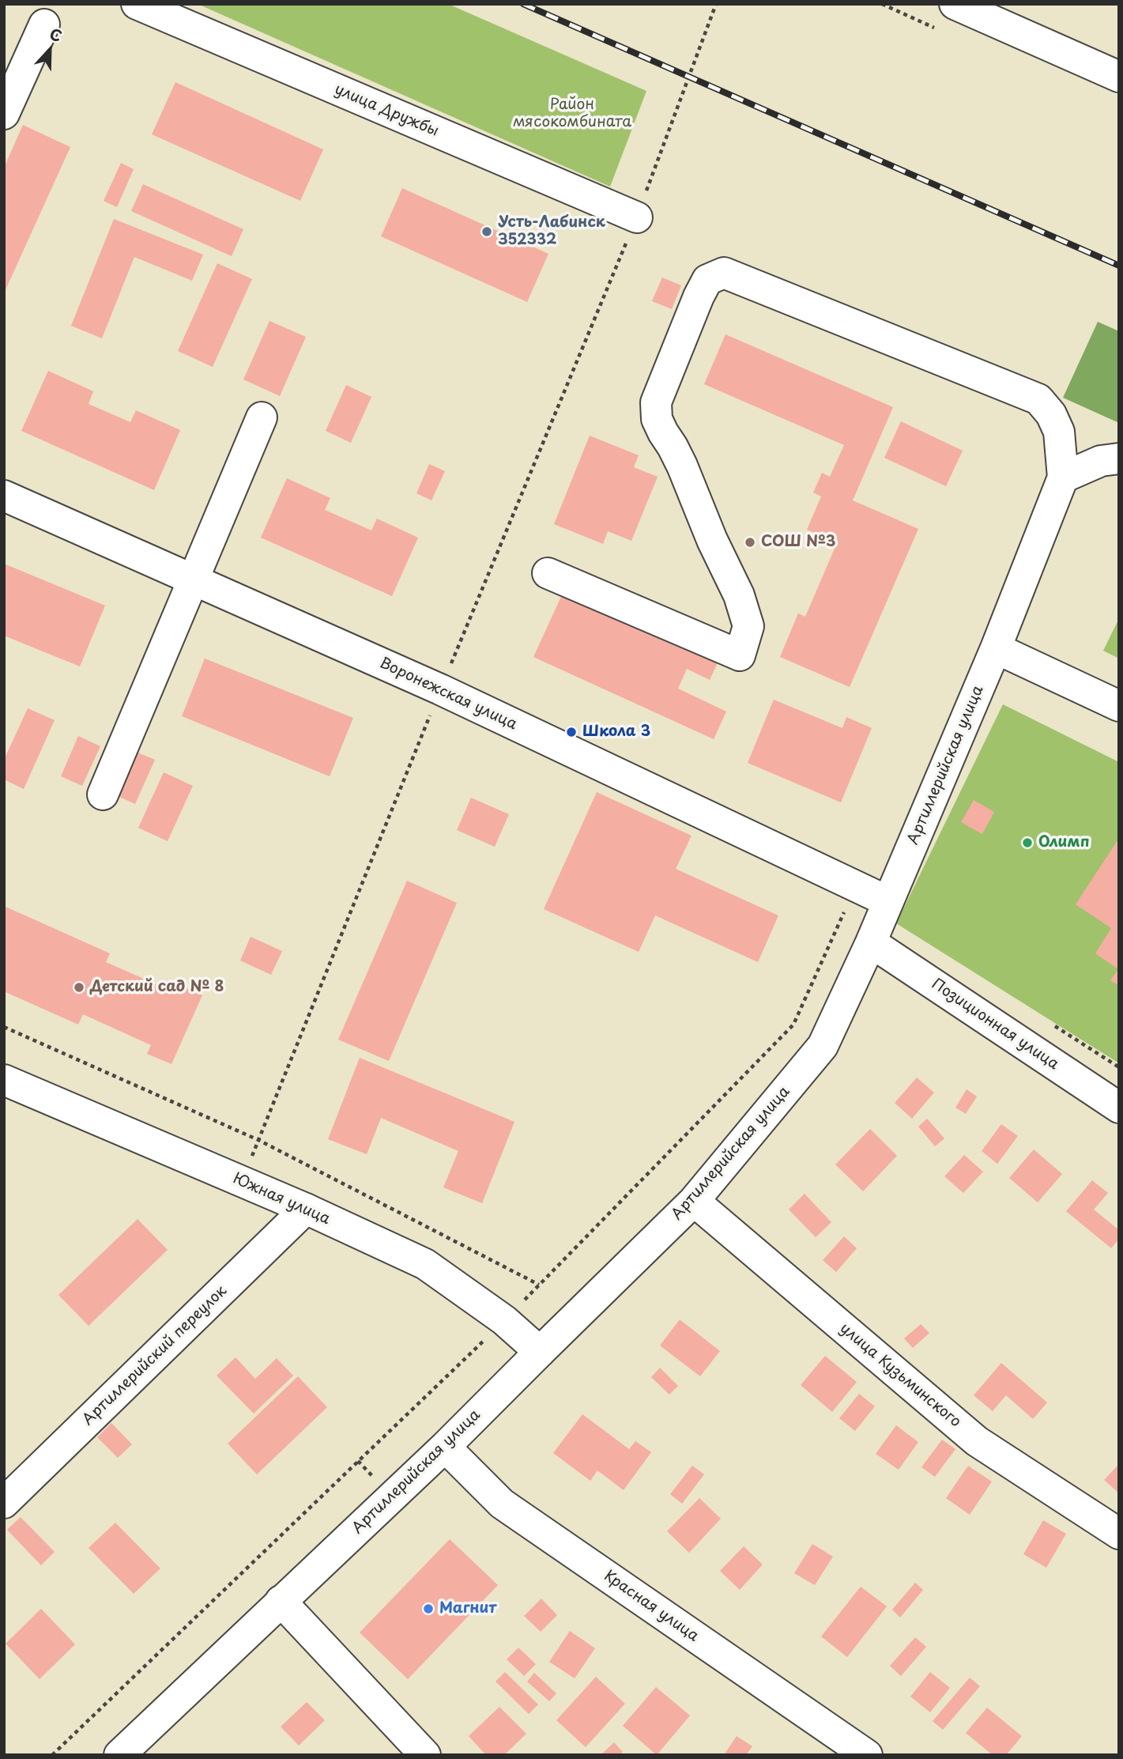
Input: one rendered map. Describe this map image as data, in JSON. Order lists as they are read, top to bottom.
{
  "streets": {
    "street": [
      "улица Дружбы",
      "Воронежская улица",
      "Артиллерийская улица",
      "Позиционная улица",
      "Южная улица",
      "Артиллерийский переулок",
      "улица Кузьминского",
      "Красная улица"
    ]
  },
  "crossings": [
    ["Воронежская улица", "Артиллерийская улица"],
    ["Артиллерийская улица", "Позиционная улица"],
    ["Артиллерийская улица", "Южная улица"],
    ["Артиллерийская улица", "улица Кузьминского"],
    ["Артиллерийская улица", "Красная улица"],
    ["Южная улица", "Артиллерийский переулок"]
  ],
  "parks": ["Район мясокомбината"],
  "places": [
    "Усть-Лабинск 352332",
    "СОШ №3",
    "Школа 3",
    "Олимп",
    "Детский сад № 8",
    "Магнит"
  ],
  "north": "top"
}
